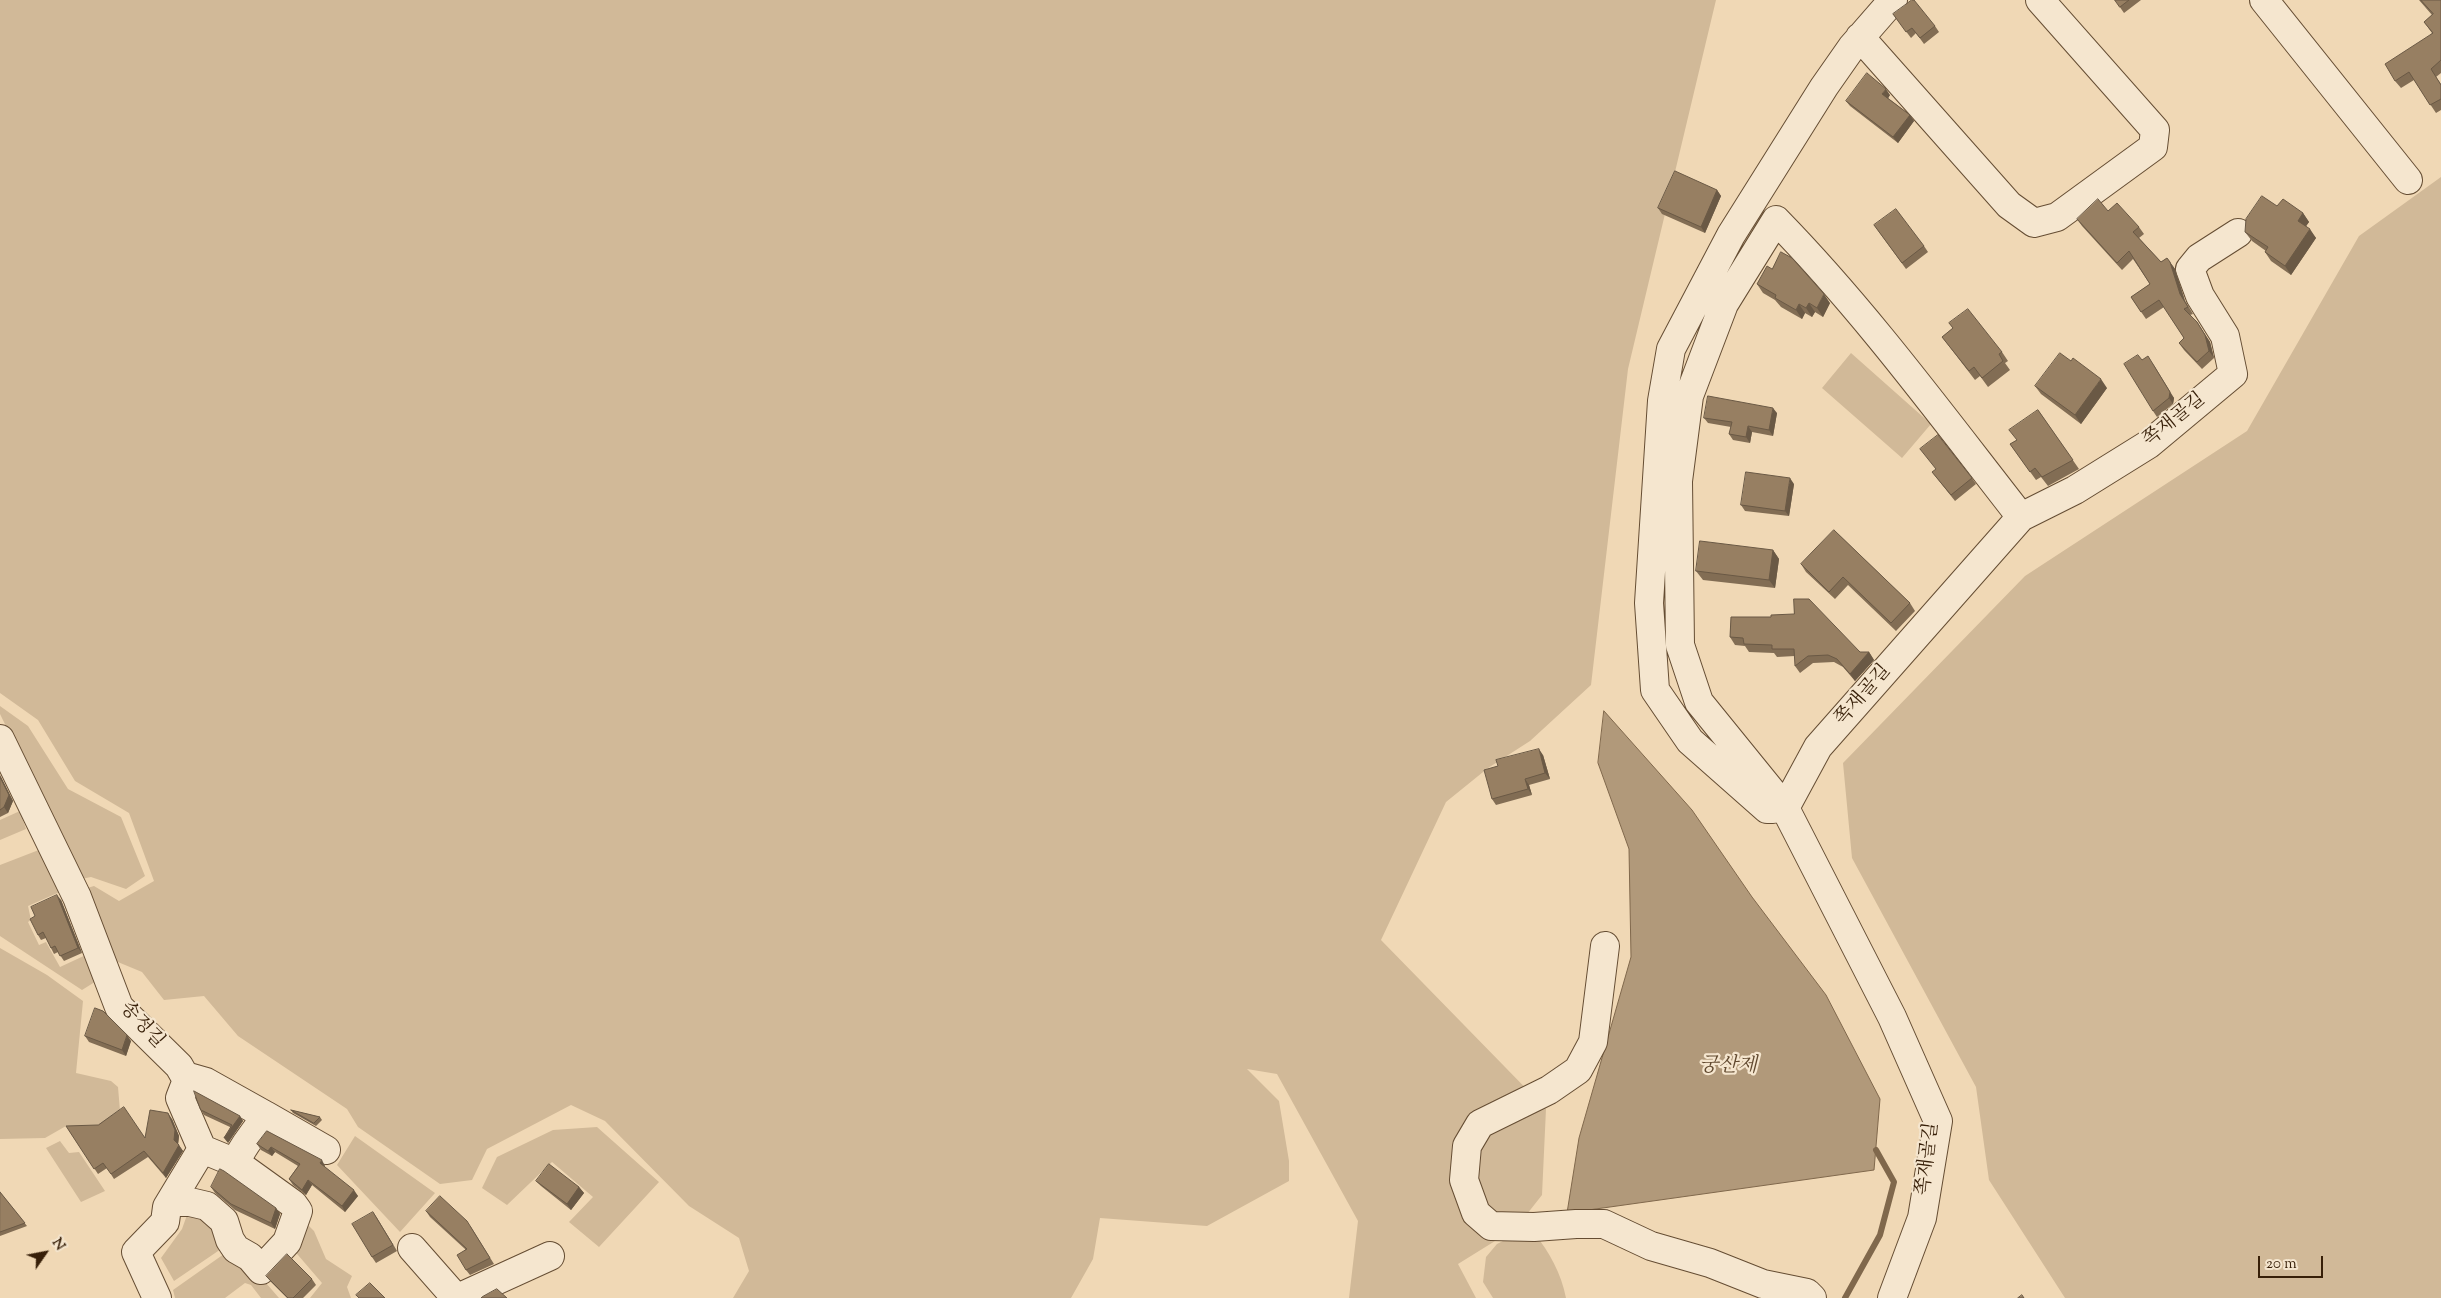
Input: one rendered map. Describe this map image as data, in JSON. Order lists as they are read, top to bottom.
{
  "streets": {
    "street": ["쪽재골길", "송정길"]
  },
  "water": ["궁산제"],
  "scale_bar": "20 m",
  "north": "top right"
}
